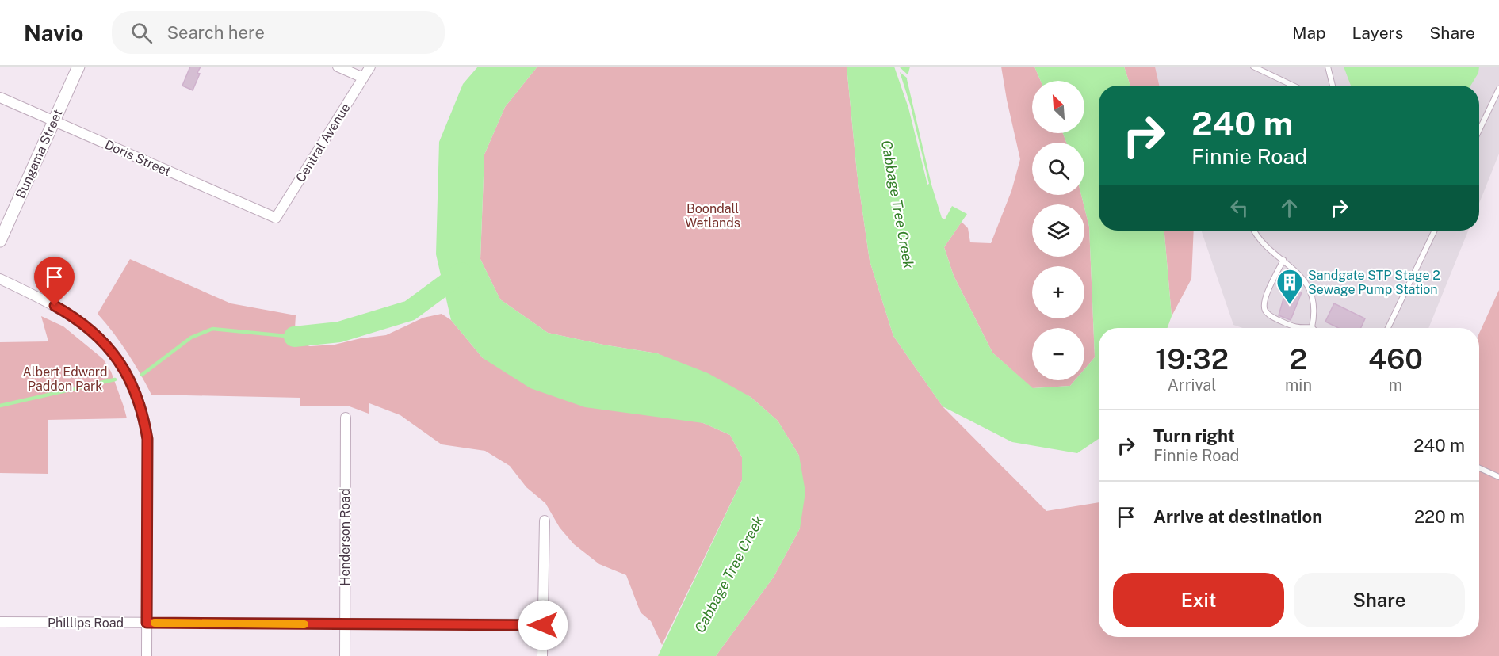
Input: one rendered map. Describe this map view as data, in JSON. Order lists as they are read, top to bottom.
{
  "streets": {
    "street": [
      "Central Avenue",
      "Bungama Street",
      "Doris Street",
      "Henderson Road",
      "Phillips Road"
    ]
  },
  "crossings": [
    ["Central Avenue", "Doris Street"],
    ["Bungama Street", "Doris Street"],
    ["Henderson Road", "Phillips Road"]
  ],
  "water": ["Cabbage Tree Creek"],
  "parks": ["Boondall Wetlands", "Albert Edward Paddon Park"],
  "places": {
    "building": ["Sandgate STP Stage 2 Sewage Pump Station"]
  },
  "north": "top left",
  "page": {
    "header": "Navio",
    "search": "Search here",
    "nav": ["Map", "Layers", "Share"],
    "map_buttons": ["+", "−"],
    "turn": ["240 m", "Finnie Road"],
    "eta": [
      "19:32",
      "Arrival",
      "2",
      "min",
      "460",
      "m"
    ],
    "list": [
      {
        "name": "Turn right",
        "note": "Finnie Road",
        "value": "240 m"
      },
      {
        "name": "Arrive at destination",
        "value": "220 m"
      }
    ],
    "buttons": ["Exit", "Share"]
  }
}
